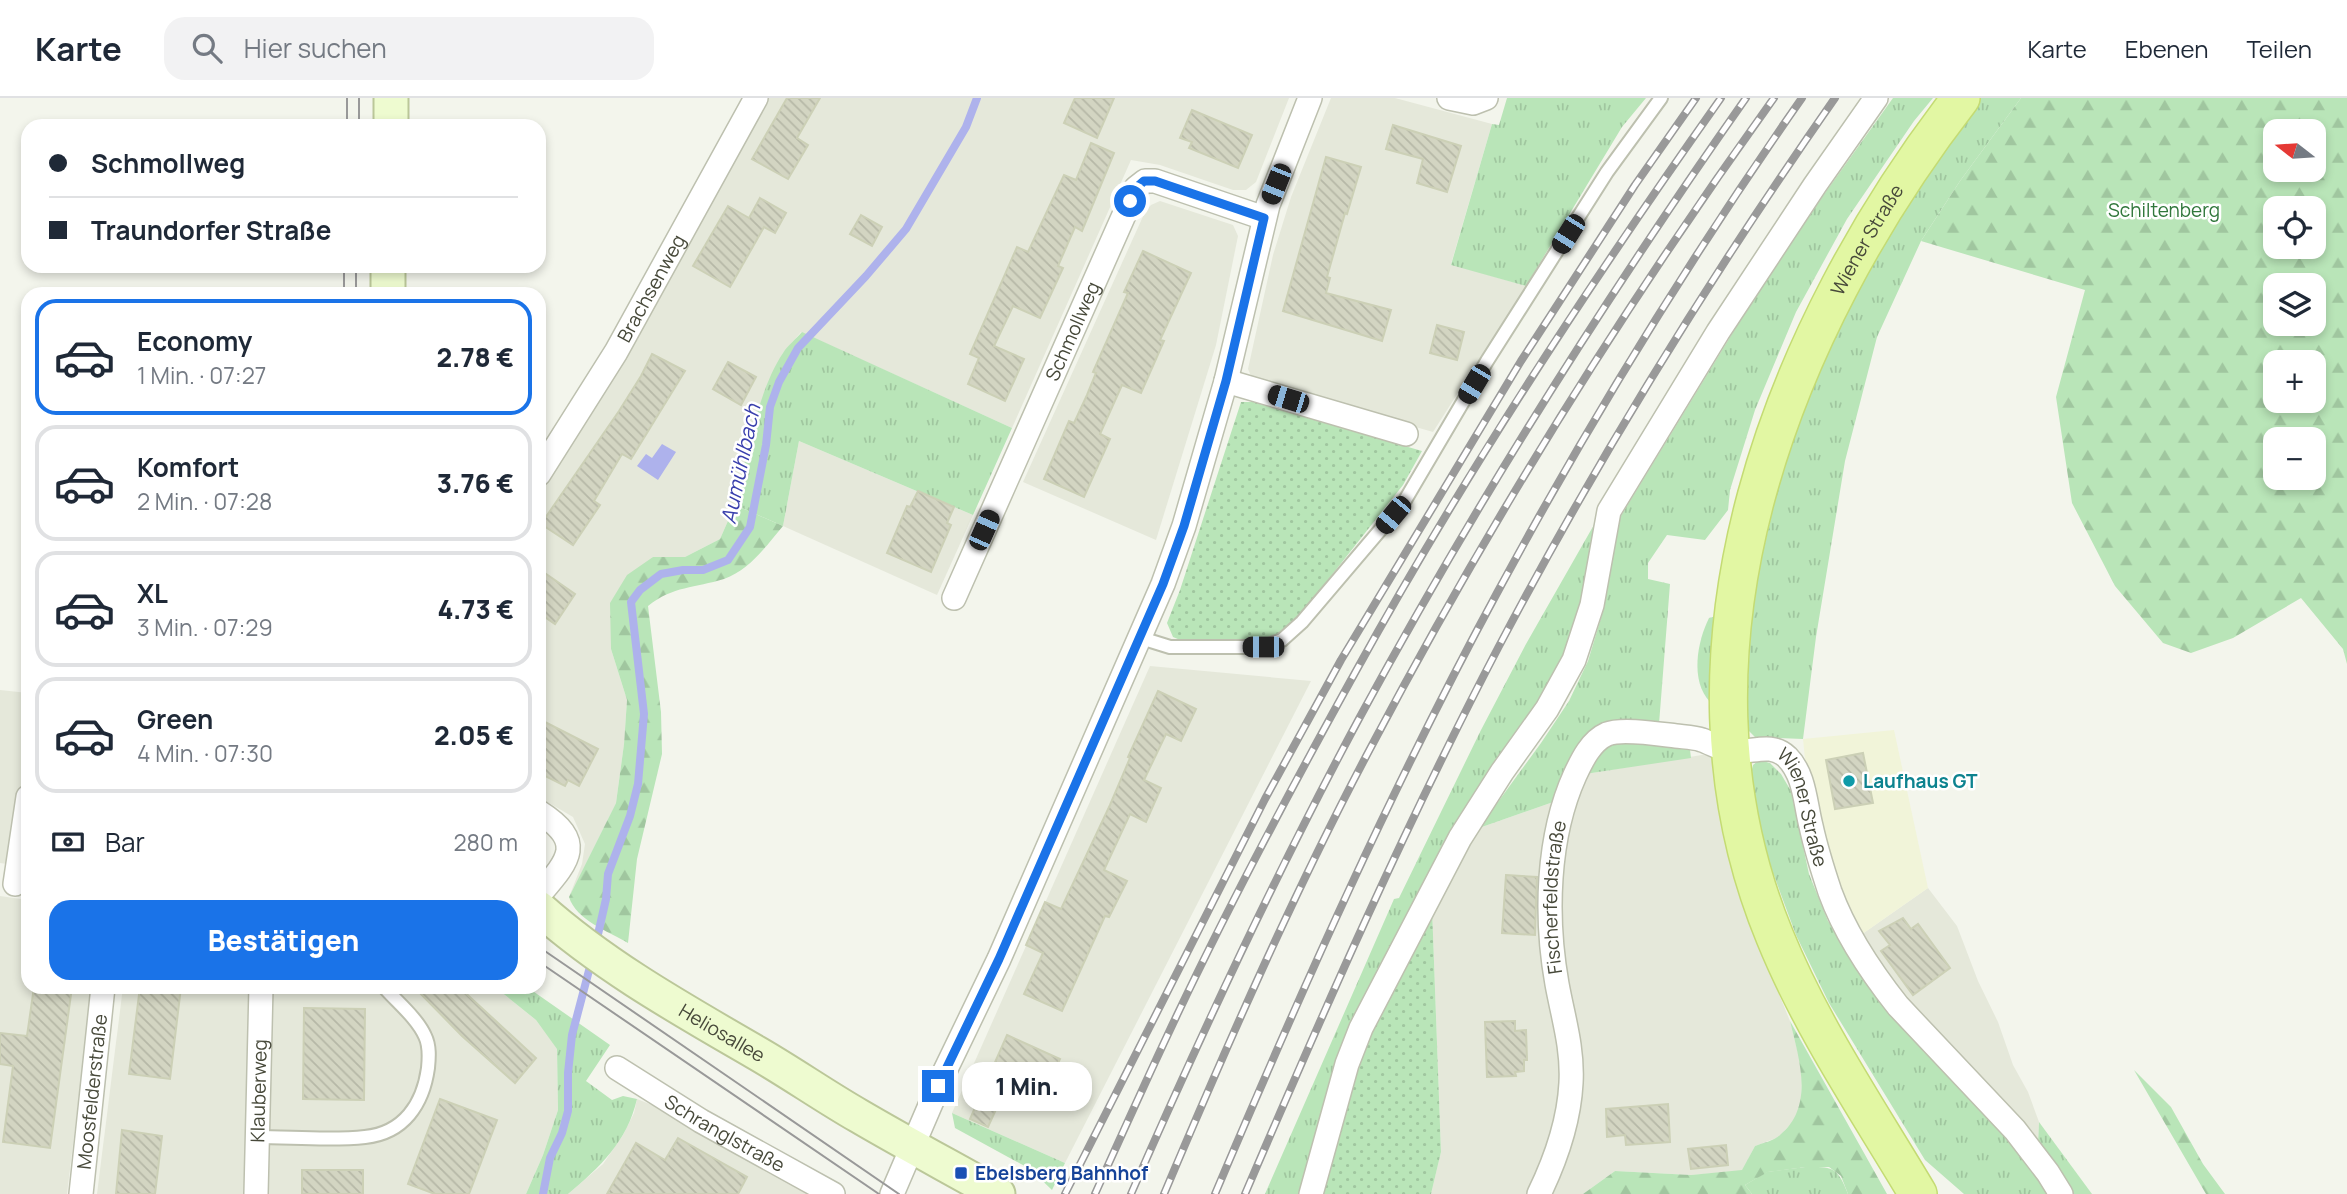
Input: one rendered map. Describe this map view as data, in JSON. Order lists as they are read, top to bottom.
{
  "streets": {
    "main road": ["Wiener Straße"],
    "street": [
      "Brachsenweg",
      "Schmollweg",
      "Fischerfeldstraße",
      "Heliosallee",
      "Klauberweg",
      "Moosfelderstraße",
      "Schranglstraße"
    ]
  },
  "crossings": [
    ["Wiener Straße", "Fischerfeldstraße"]
  ],
  "water": ["Aumühlbach"],
  "parks": ["Schiltenberg"],
  "places": {
    "other": ["Laufhaus GT"],
    "transit": ["Ebelsberg Bahnhof"]
  },
  "north": "left",
  "page": {
    "header": "Karte",
    "search": "Hier suchen",
    "nav": ["Karte", "Ebenen", "Teilen"],
    "map_buttons": ["+", "−"],
    "banner": ["Schmollweg", "Traundorfer Straße"],
    "list": [
      {
        "name": "Economy",
        "note": "1 Min. · 07:27",
        "value": "2.78 €"
      },
      {
        "name": "Komfort",
        "note": "2 Min. · 07:28",
        "value": "3.76 €"
      },
      {
        "name": "XL",
        "note": "3 Min. · 07:29",
        "value": "4.73 €"
      },
      {
        "name": "Green",
        "note": "4 Min. · 07:30",
        "value": "2.05 €"
      }
    ],
    "pay": ["Bar", "280 m"],
    "buttons": "Bestätigen",
    "bubble": "1 Min."
  }
}
